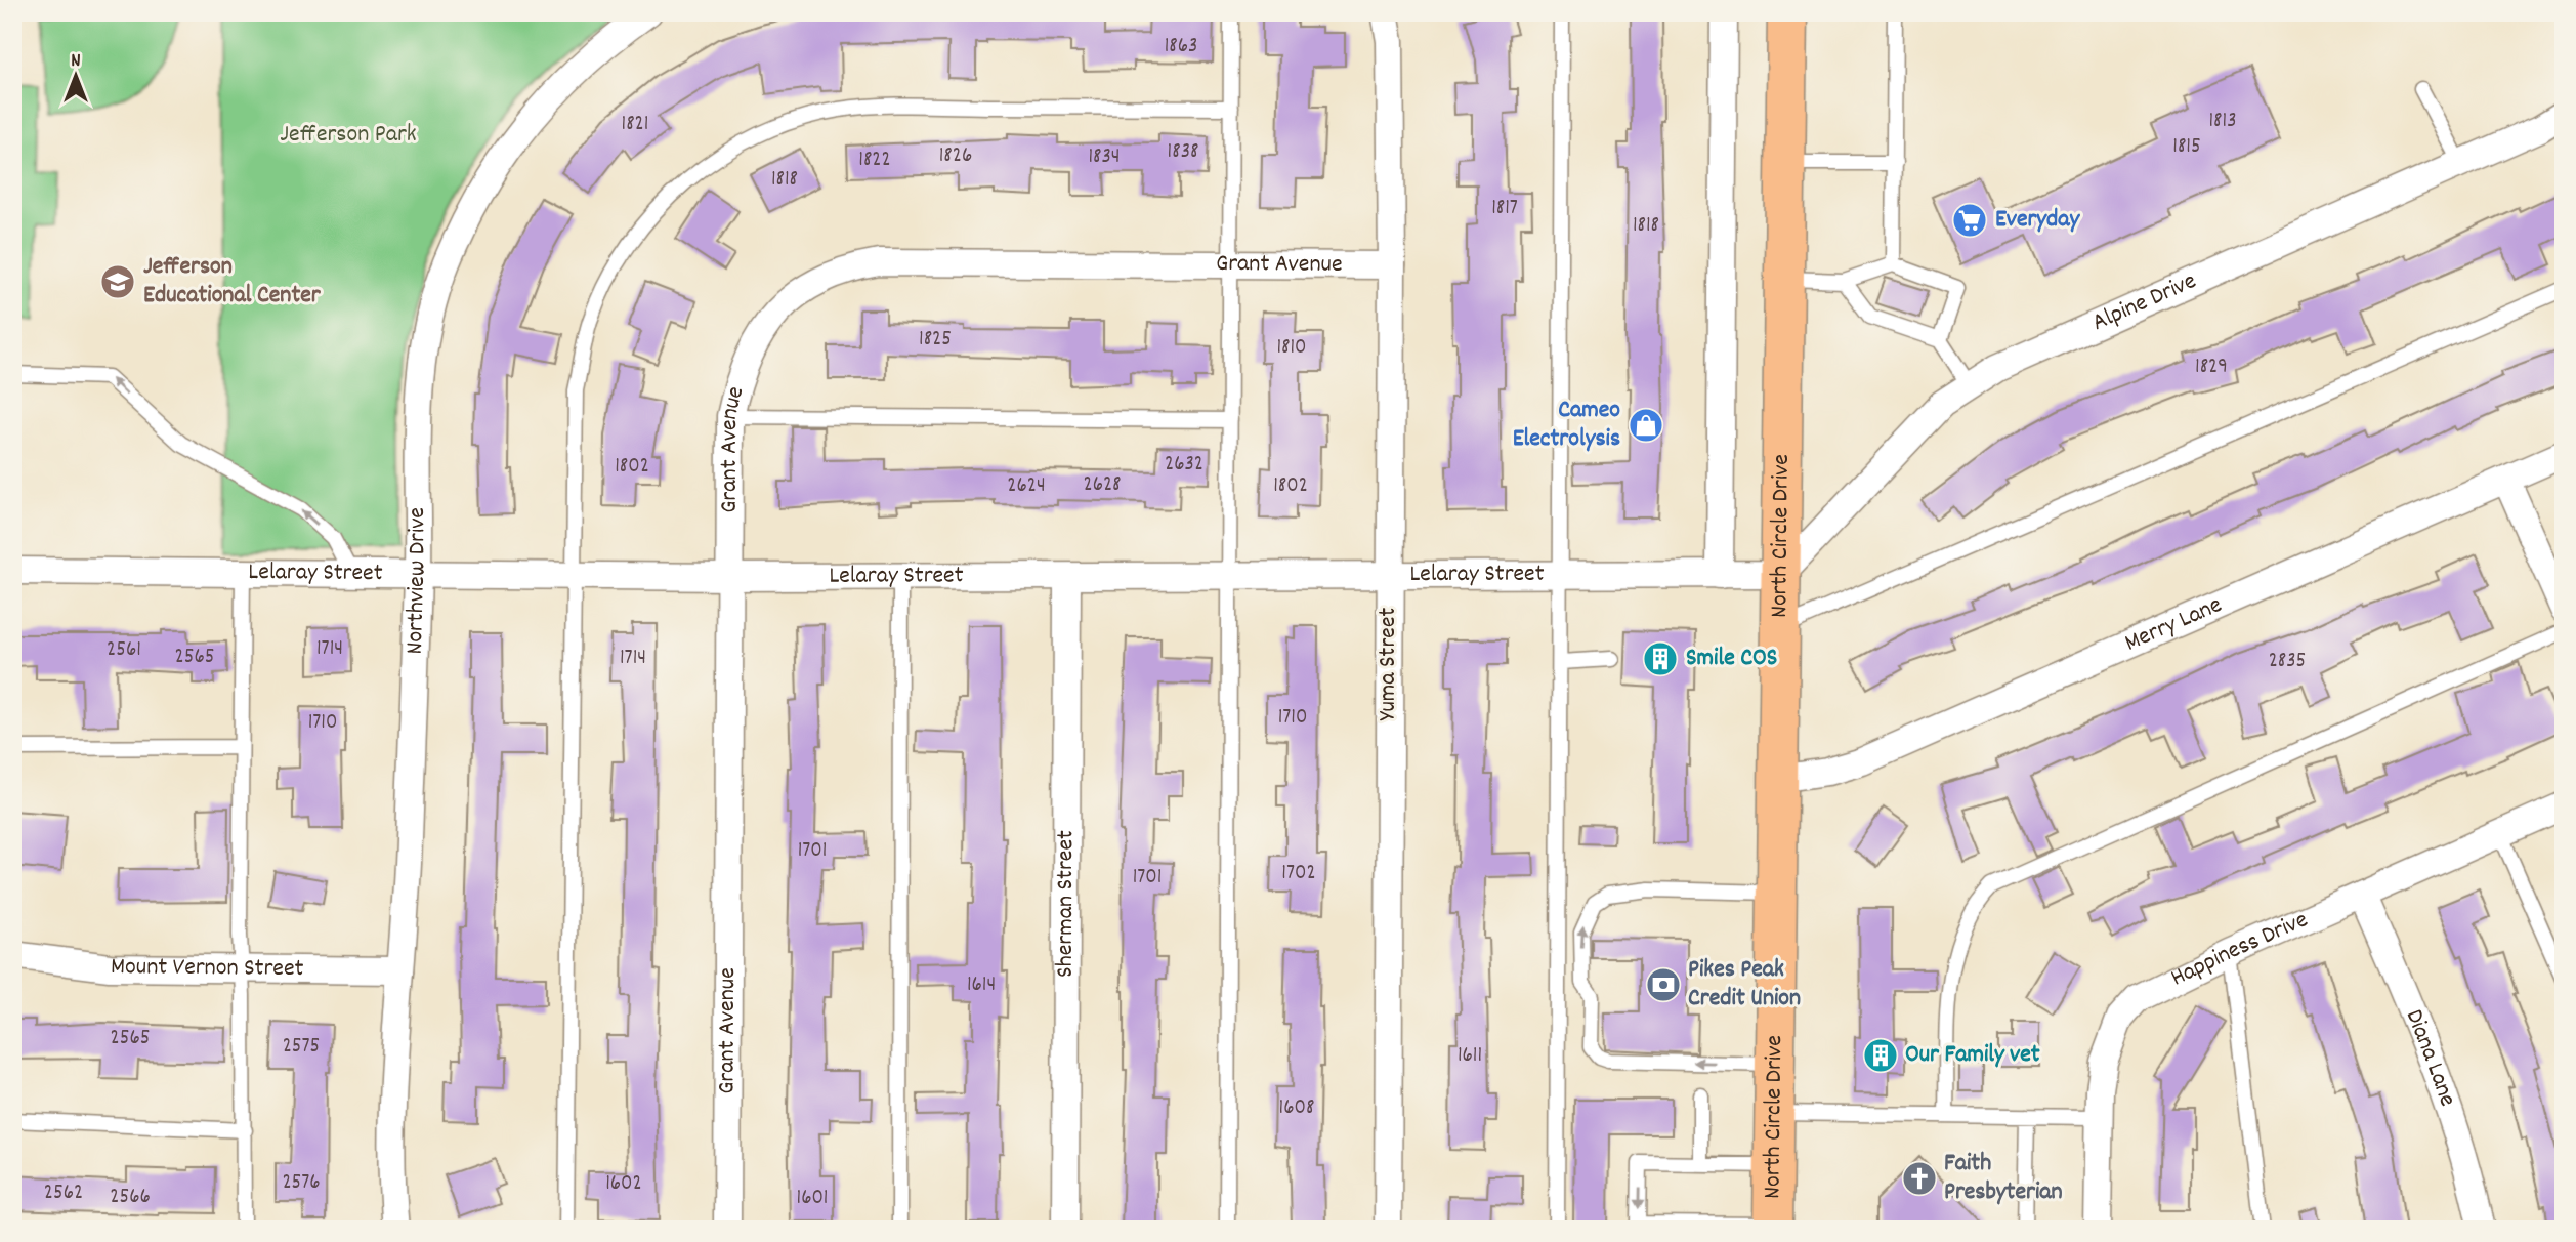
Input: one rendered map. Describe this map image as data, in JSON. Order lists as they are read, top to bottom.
{
  "streets": {
    "main road": ["North Circle Drive"],
    "street": [
      "Grant Avenue",
      "Alpine Drive",
      "Lelaray Street",
      "Northview Drive",
      "Merry Lane",
      "Yuma Street",
      "Sherman Street",
      "Happiness Drive",
      "Mount Vernon Street",
      "Diana Lane"
    ]
  },
  "crossings": [
    ["Grant Avenue", "Lelaray Street"],
    ["Grant Avenue", "Yuma Street"],
    ["Alpine Drive", "North Circle Drive"],
    ["Alpine Drive", "Lelaray Street"],
    ["North Circle Drive", "Lelaray Street"],
    ["North Circle Drive", "Merry Lane"],
    ["Lelaray Street", "Northview Drive"],
    ["Lelaray Street", "Yuma Street"],
    ["Lelaray Street", "Sherman Street"],
    ["Northview Drive", "Mount Vernon Street"],
    ["Happiness Drive", "Diana Lane"]
  ],
  "parks": ["Jefferson Park"],
  "places": {
    "supermarket": ["Everyday"],
    "school or university": ["Jefferson Educational Center"],
    "shop": ["Cameo Electrolysis"],
    "building": ["Smile COS", "Our Family vet"],
    "bank": ["Pikes Peak Credit Union"],
    "church": ["Faith Presbyterian"]
  },
  "house_numbers": [
    "1863",
    "1813",
    "1821",
    "1815",
    "1838",
    "1826",
    "1834",
    "1822",
    "1818",
    "1817",
    "1818",
    "1825",
    "1810",
    "1829",
    "2632",
    "1802",
    "2628",
    "2624",
    "1802",
    "1714",
    "2561",
    "2565",
    "1714",
    "2835",
    "1710",
    "1710",
    "1701",
    "1702",
    "1701",
    "1614",
    "2565",
    "2575",
    "1611",
    "1608",
    "2576",
    "1602",
    "2562",
    "2566",
    "1601"
  ],
  "north": "top"
}
